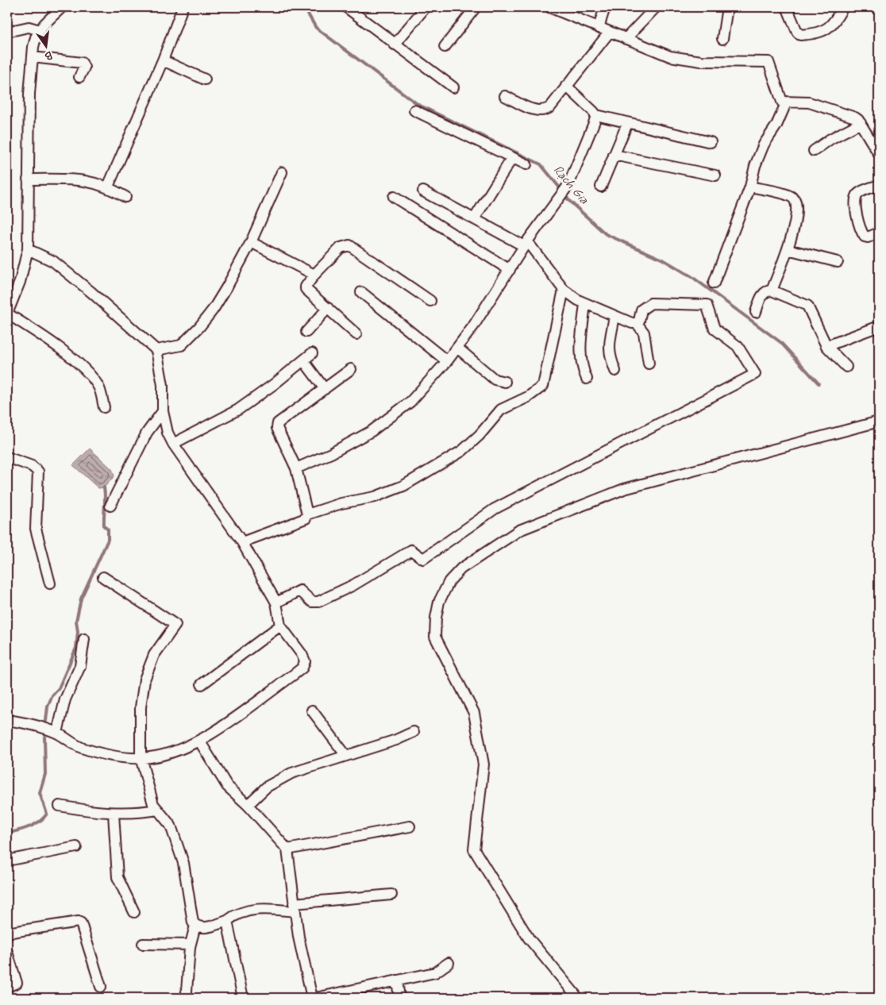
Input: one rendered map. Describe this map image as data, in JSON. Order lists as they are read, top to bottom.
{
  "water": ["Rạch Gia"],
  "north": "bottom"
}
